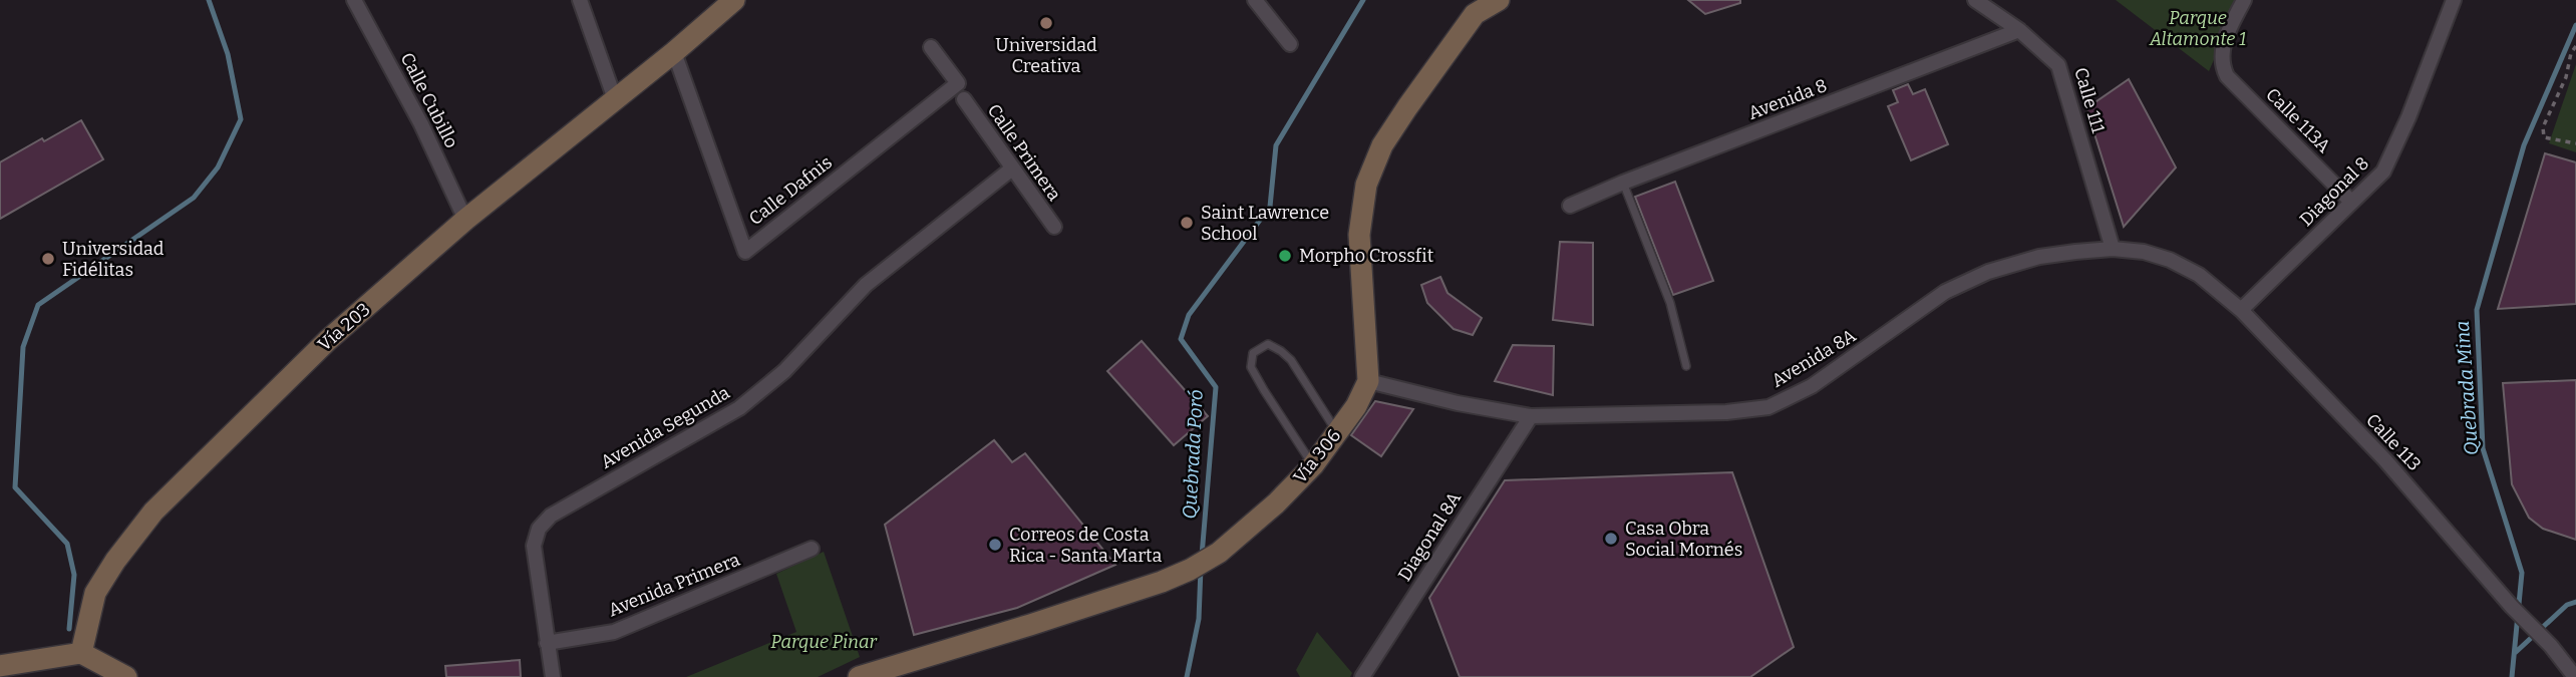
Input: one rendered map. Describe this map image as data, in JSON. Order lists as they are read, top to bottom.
{
  "streets": {
    "street": [
      "Avenida 8",
      "Calle Cubillo",
      "Calle 111",
      "Calle 113A",
      "Calle Primera",
      "Calle Dafnis",
      "Diagonal 8",
      "Vía 203",
      "Avenida 8A",
      "Avenida Segunda",
      "Calle 113",
      "Vía 306",
      "Diagonal 8A",
      "Avenida Primera"
    ]
  },
  "crossings": [
    ["Avenida 8", "Calle 111"],
    ["Calle Cubillo", "Vía 203"],
    ["Calle 111", "Avenida 8A"],
    ["Calle 113A", "Diagonal 8"],
    ["Calle Primera", "Avenida Segunda"],
    ["Calle Dafnis", "Vía 203"],
    ["Diagonal 8", "Avenida 8A"],
    ["Diagonal 8", "Calle 113"],
    ["Avenida 8A", "Calle 113"],
    ["Avenida 8A", "Vía 306"],
    ["Avenida 8A", "Diagonal 8A"],
    ["Avenida Segunda", "Avenida Primera"]
  ],
  "water": ["Quebrada Mina", "Quebrada Poró"],
  "parks": ["Parque Altamonte 1", "Parque Pinar"],
  "places": [
    "Universidad Creativa",
    "Saint Lawrence School",
    "Morpho Crossfit",
    "Universidad Fidélitas",
    "Casa Obra Social Mornés",
    "Correos de Costa Rica - Santa Marta"
  ]
}
